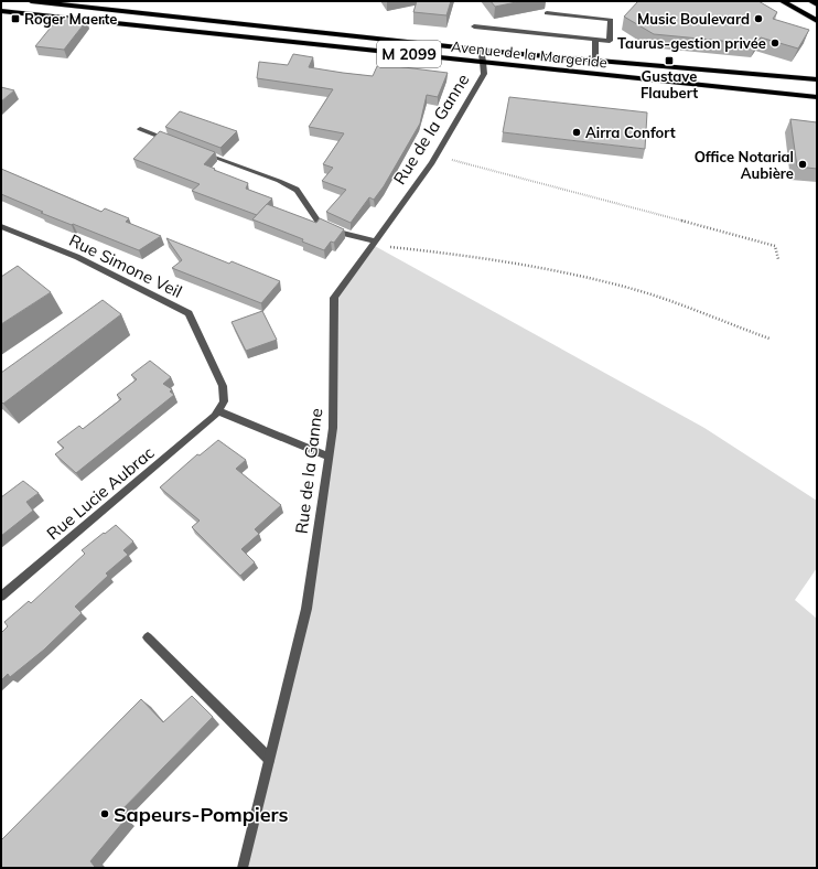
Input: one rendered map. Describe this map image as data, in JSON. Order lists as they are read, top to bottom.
{
  "streets": {
    "main road": ["M 2099", "Avenue de la Margeride"],
    "street": ["Rue de la Ganne", "Rue Simone Veil", "Rue Lucie Aubrac"]
  },
  "crossings": [
    ["Avenue de la Margeride", "Rue de la Ganne"],
    ["Rue Simone Veil", "Rue Lucie Aubrac"]
  ],
  "places": {
    "transit": ["Roger Maerte", "Gustave Flaubert"],
    "other": [
      "Music Boulevard",
      "Taurus-gestion privée",
      "Airra Confort",
      "Office Notarial Aubière",
      "Sapeurs-Pompiers"
    ]
  }
}
